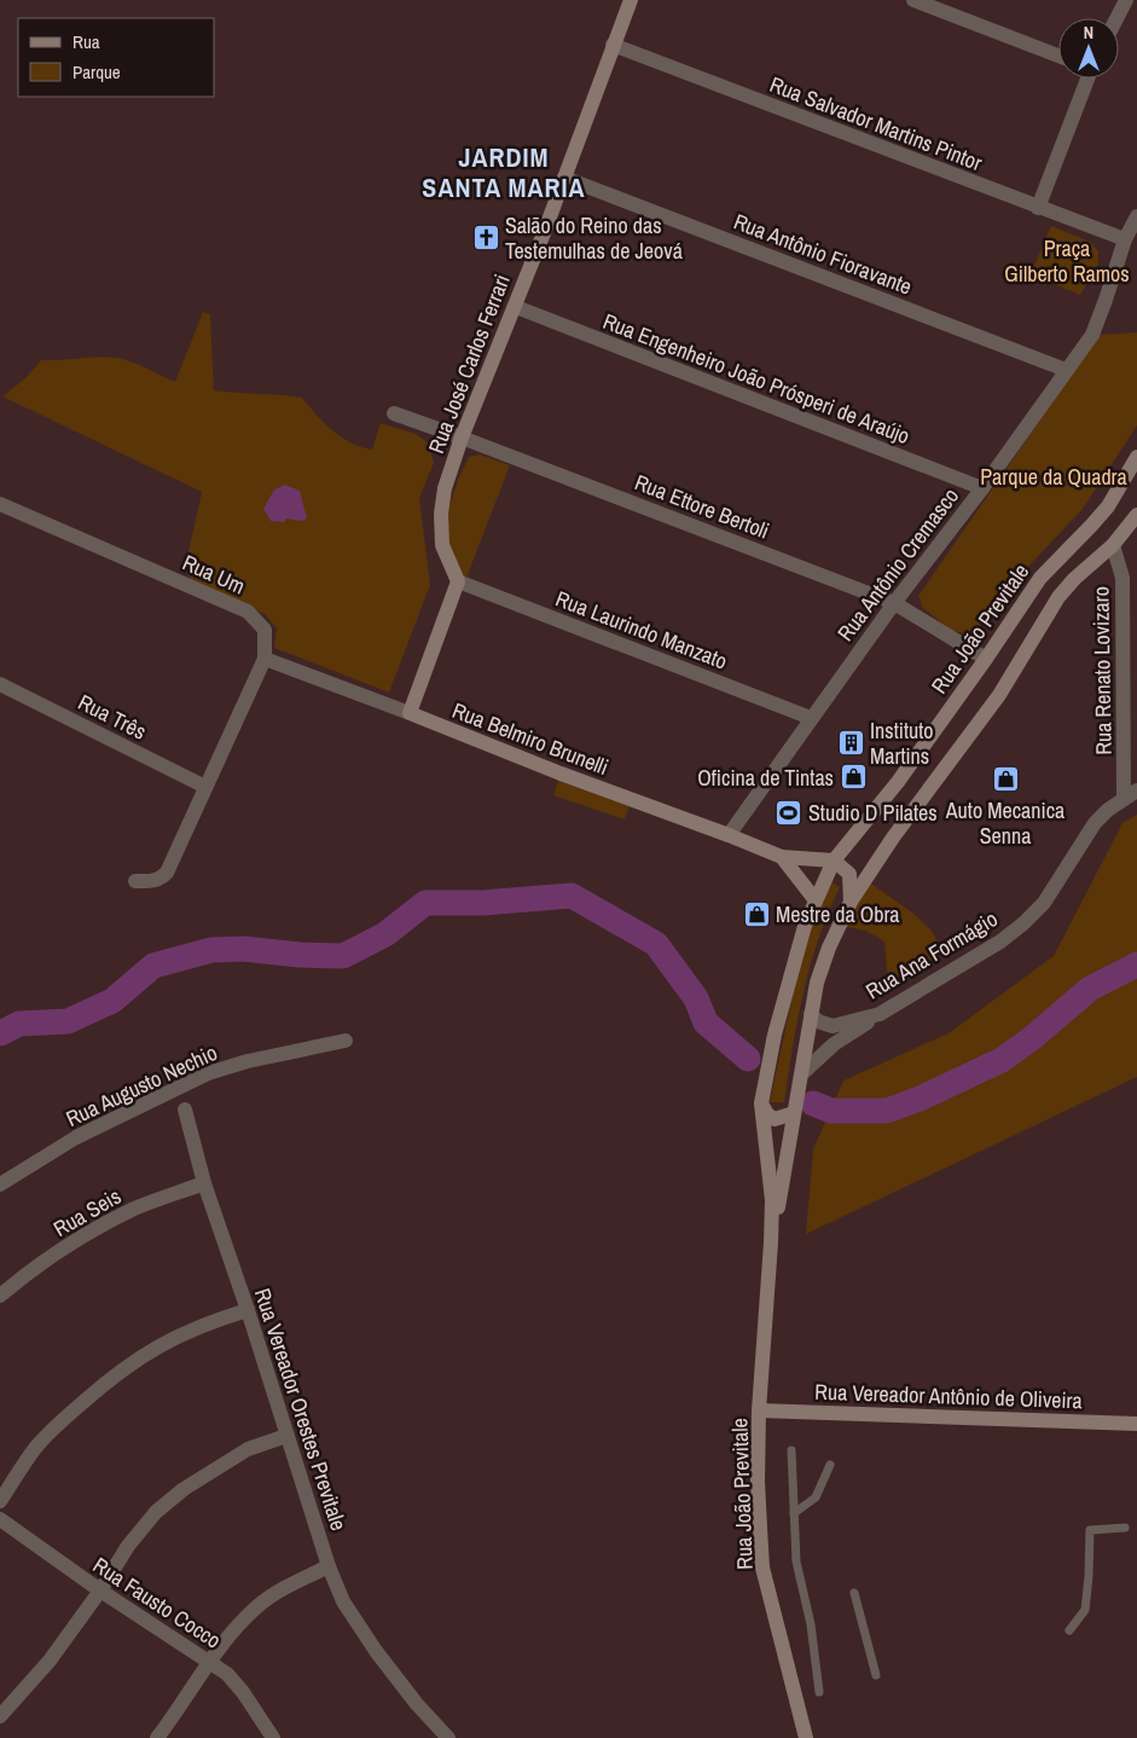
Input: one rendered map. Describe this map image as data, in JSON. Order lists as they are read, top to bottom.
{
  "streets": {
    "main road": [
      "Rua José Carlos Ferrari",
      "Rua João Previtale",
      "Rua Belmiro Brunelli",
      "Rua Vereador Antônio de Oliveira"
    ],
    "street": [
      "Rua Salvador Martins Pintor",
      "Rua Antônio Fioravante",
      "Rua Engenheiro João Prósperi de Araújo",
      "Rua Ettore Bertoli",
      "Rua Antônio Cremasco",
      "Rua Um",
      "Rua Laurindo Manzato",
      "Rua Renato Lovizaro",
      "Rua Três",
      "Rua Ana Formágio",
      "Rua Augusto Nechio",
      "Rua Seis",
      "Rua Vereador Orestes Previtale",
      "Rua Fausto Cocco"
    ]
  },
  "crossings": [
    ["Rua Salvador Martins Pintor", "Rua José Carlos Ferrari"],
    ["Rua Salvador Martins Pintor", "Rua Antônio Cremasco"],
    ["Rua Antônio Fioravante", "Rua José Carlos Ferrari"],
    ["Rua Antônio Fioravante", "Rua Antônio Cremasco"],
    ["Rua José Carlos Ferrari", "Rua Engenheiro João Prósperi de Araújo"],
    ["Rua José Carlos Ferrari", "Rua Ettore Bertoli"],
    ["Rua José Carlos Ferrari", "Rua Laurindo Manzato"],
    ["Rua Engenheiro João Prósperi de Araújo", "Rua Antônio Cremasco"],
    ["Rua Ettore Bertoli", "Rua Antônio Cremasco"],
    ["Rua Ettore Bertoli", "Rua João Previtale"],
    ["Rua Antônio Cremasco", "Rua Laurindo Manzato"],
    ["Rua Antônio Cremasco", "Rua Belmiro Brunelli"],
    ["Rua Um", "Rua Três"],
    ["Rua Um", "Rua Belmiro Brunelli"],
    ["Rua João Previtale", "Rua Renato Lovizaro"],
    ["Rua João Previtale", "Rua Belmiro Brunelli"],
    ["Rua João Previtale", "Rua Ana Formágio"],
    ["Rua João Previtale", "Rua Vereador Antônio de Oliveira"],
    ["Rua Renato Lovizaro", "Rua Ana Formágio"],
    ["Rua Seis", "Rua Vereador Orestes Previtale"]
  ],
  "districts": ["JARDIM SANTA MARIA"],
  "parks": ["Praça Gilberto Ramos", "Parque da Quadra"],
  "places": {
    "church": ["Salão do Reino das Testemulhas de Jeová"],
    "building": ["Instituto Martins"],
    "shop": ["Oficina de Tintas", "Auto Mecanica Senna", "Mestre da Obra"],
    "sports": ["Studio D Pilates"]
  },
  "legend": ["Rua", "Parque"],
  "north": "top"
}
